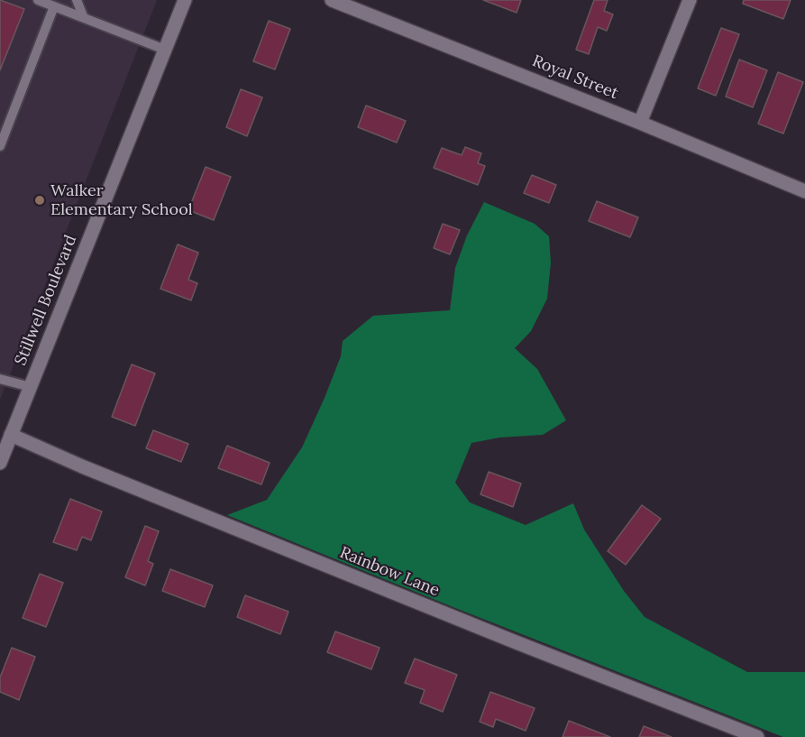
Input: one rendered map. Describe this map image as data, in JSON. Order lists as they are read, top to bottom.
{
  "streets": {
    "street": ["Royal Street", "Stillwell Boulevard", "Rainbow Lane"]
  },
  "crossings": [
    ["Stillwell Boulevard", "Rainbow Lane"]
  ],
  "places": ["Walker Elementary School"]
}
